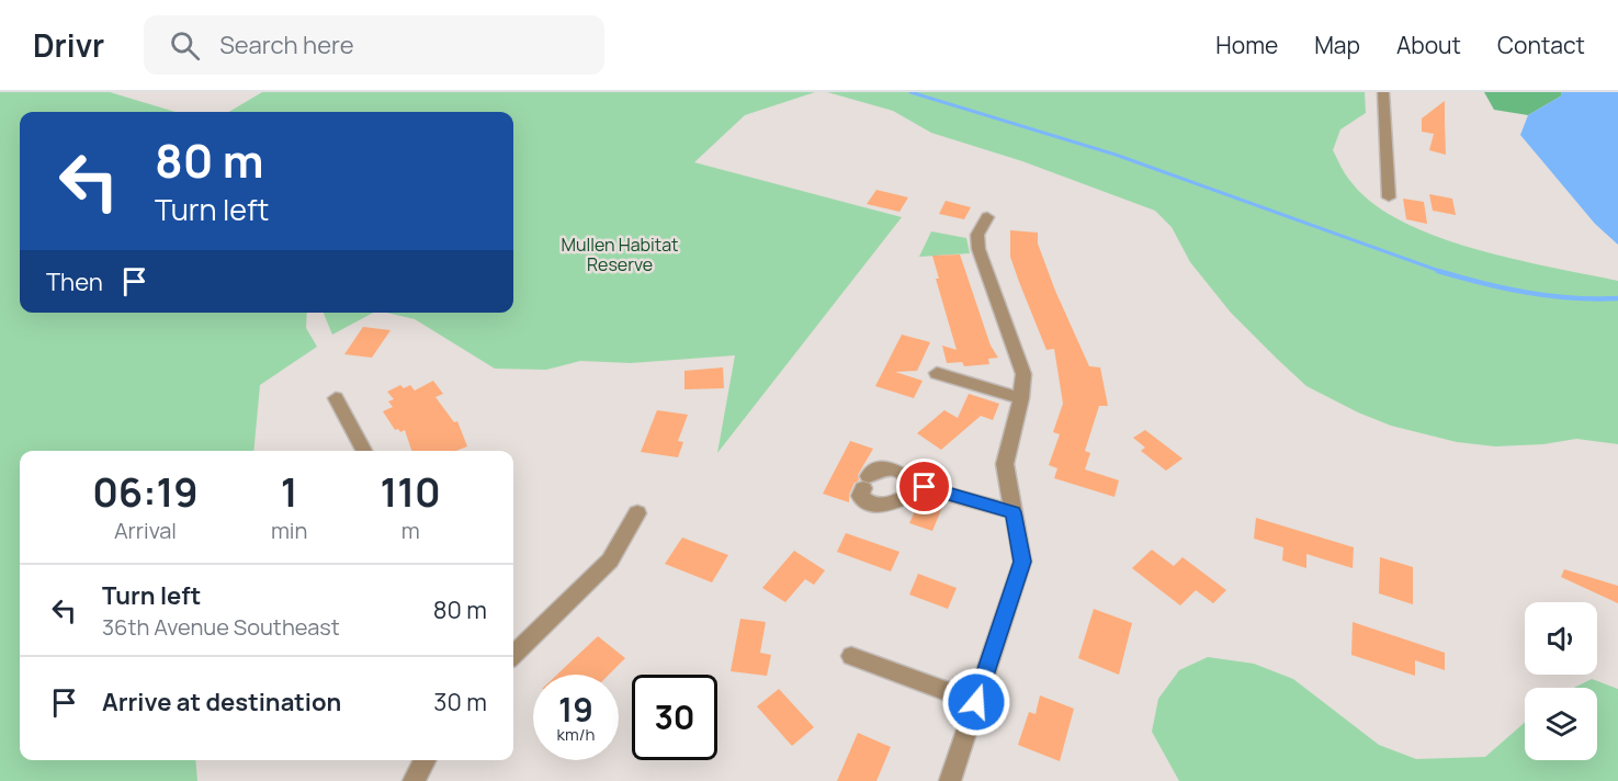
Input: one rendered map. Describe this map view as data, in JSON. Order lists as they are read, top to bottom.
{
  "parks": ["Mullen Habitat Reserve"],
  "page": {
    "header": "Drivr",
    "search": "Search here",
    "nav": [
      "Home",
      "Map",
      "About",
      "Contact"
    ],
    "turn": ["80 m", "Turn left"],
    "then": "Then",
    "eta": [
      "06:19",
      "Arrival",
      "1",
      "min",
      "110",
      "m"
    ],
    "list": [
      {
        "name": "Turn left",
        "note": "36th Avenue Southeast",
        "value": "80 m"
      },
      {
        "name": "Arrive at destination",
        "value": "30 m"
      }
    ],
    "speed": "19 km/h",
    "limit": "30"
  }
}
